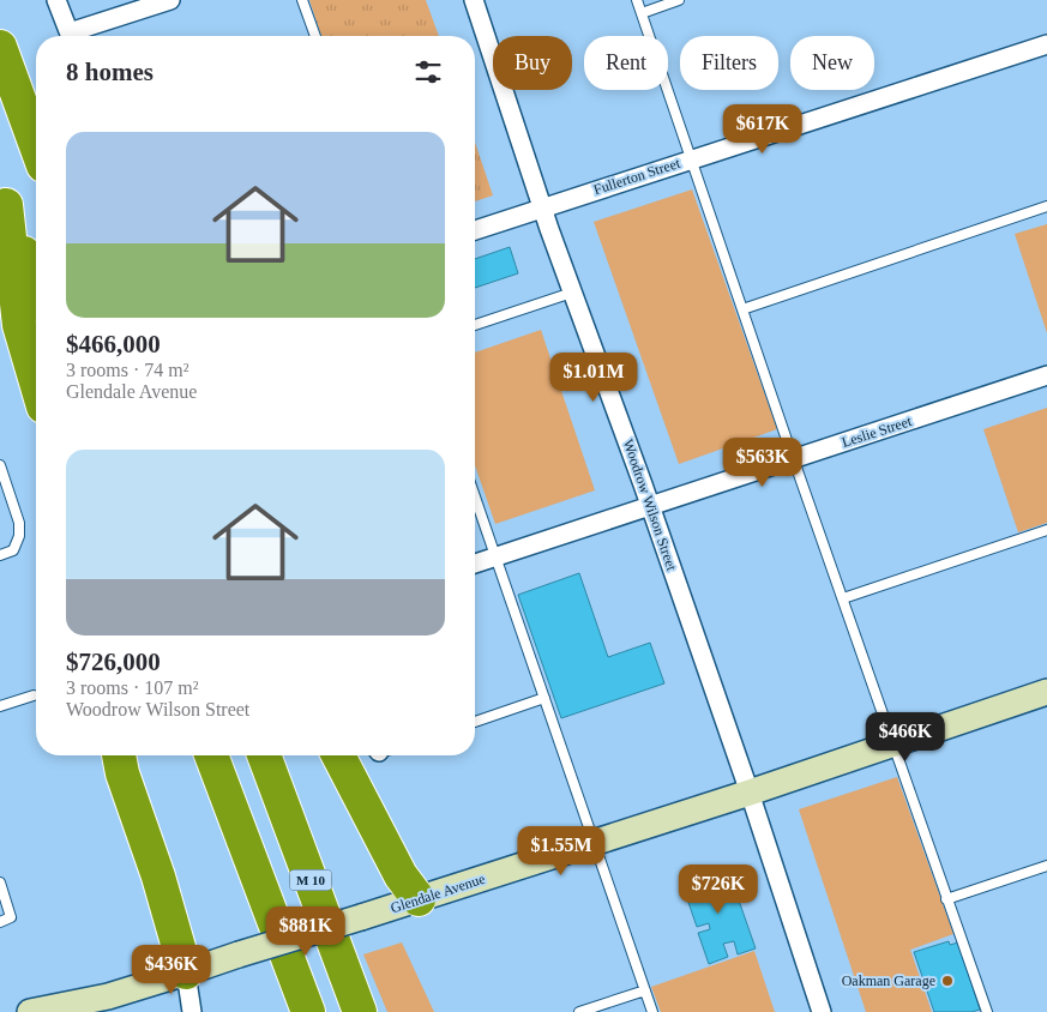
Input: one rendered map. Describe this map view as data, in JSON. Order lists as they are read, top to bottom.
{
  "streets": {
    "highway": ["M 10"],
    "street": [
      "Fullerton Street",
      "Leslie Street",
      "Woodrow Wilson Street",
      "Glendale Avenue"
    ]
  },
  "crossings": [
    ["Fullerton Street", "Woodrow Wilson Street"],
    ["Leslie Street", "Woodrow Wilson Street"],
    ["Woodrow Wilson Street", "Glendale Avenue"]
  ],
  "places": ["Oakman Garage"],
  "page": {
    "chip": [
      "Buy",
      "Rent",
      "Filters",
      "New"
    ],
    "heading": "8 homes",
    "price": [
      "$617K",
      "$1.01M",
      "$563K",
      "$466K",
      "$1.55M",
      "$726K",
      "$881K",
      "$436K"
    ],
    "list": [
      {
        "name": "$466,000",
        "note": "3 rooms · 74 m² · Glendale Avenue"
      },
      {
        "name": "$726,000",
        "note": "3 rooms · 107 m² · Woodrow Wilson Street"
      }
    ]
  }
}
